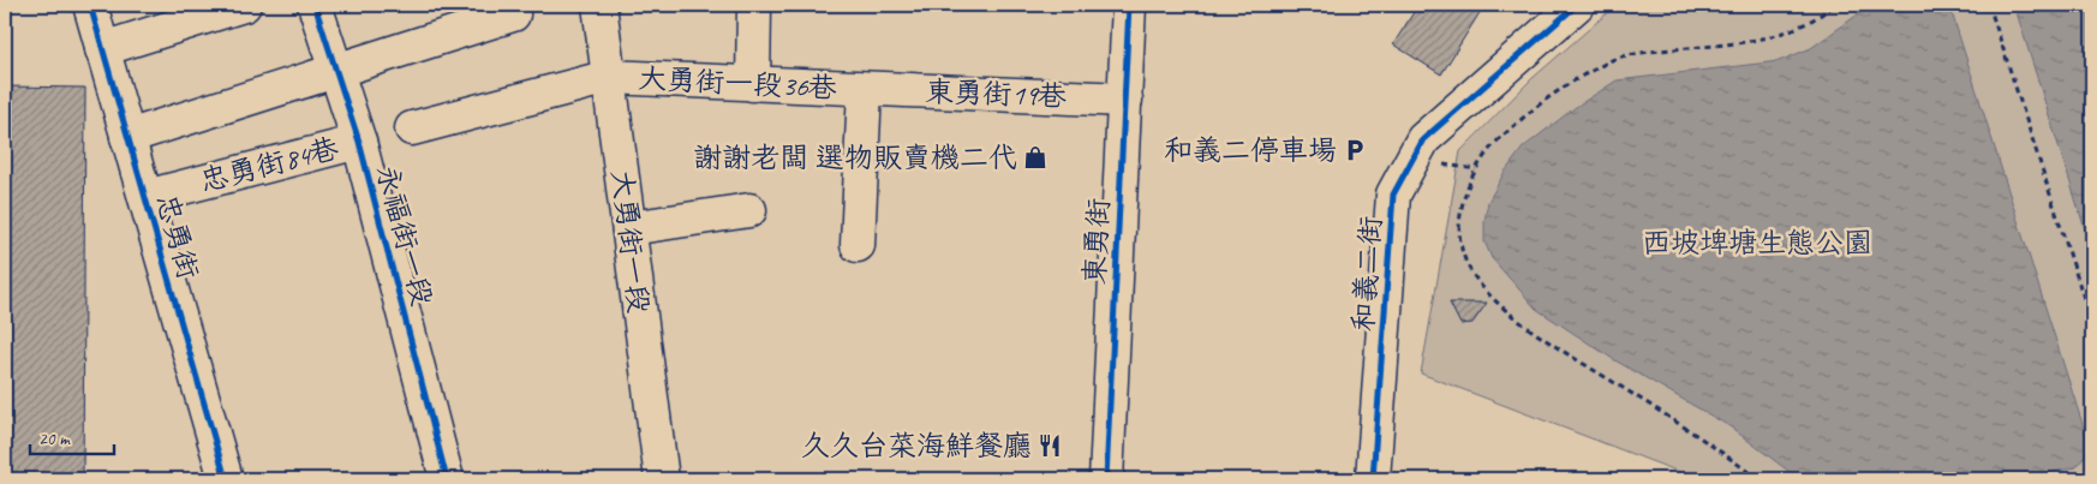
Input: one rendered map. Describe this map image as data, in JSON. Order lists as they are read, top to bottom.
{
  "streets": {
    "street": [
      "大勇街一段36巷",
      "東勇街19巷",
      "忠勇街84巷",
      "永福街一段",
      "忠勇街",
      "大勇街一段",
      "東勇街",
      "和義二街"
    ]
  },
  "crossings": [
    ["大勇街一段36巷", "東勇街19巷"],
    ["大勇街一段36巷", "大勇街一段"],
    ["東勇街19巷", "東勇街"],
    ["忠勇街84巷", "永福街一段"],
    ["忠勇街84巷", "忠勇街"]
  ],
  "parks": ["西坡埤塘生態公園"],
  "places": {
    "parking": ["和義二停車場"],
    "shop": ["謝謝老闆 選物販賣機二代"],
    "restaurant": ["久久台菜海鮮餐廳"]
  },
  "scale_bar": "20 m"
}
